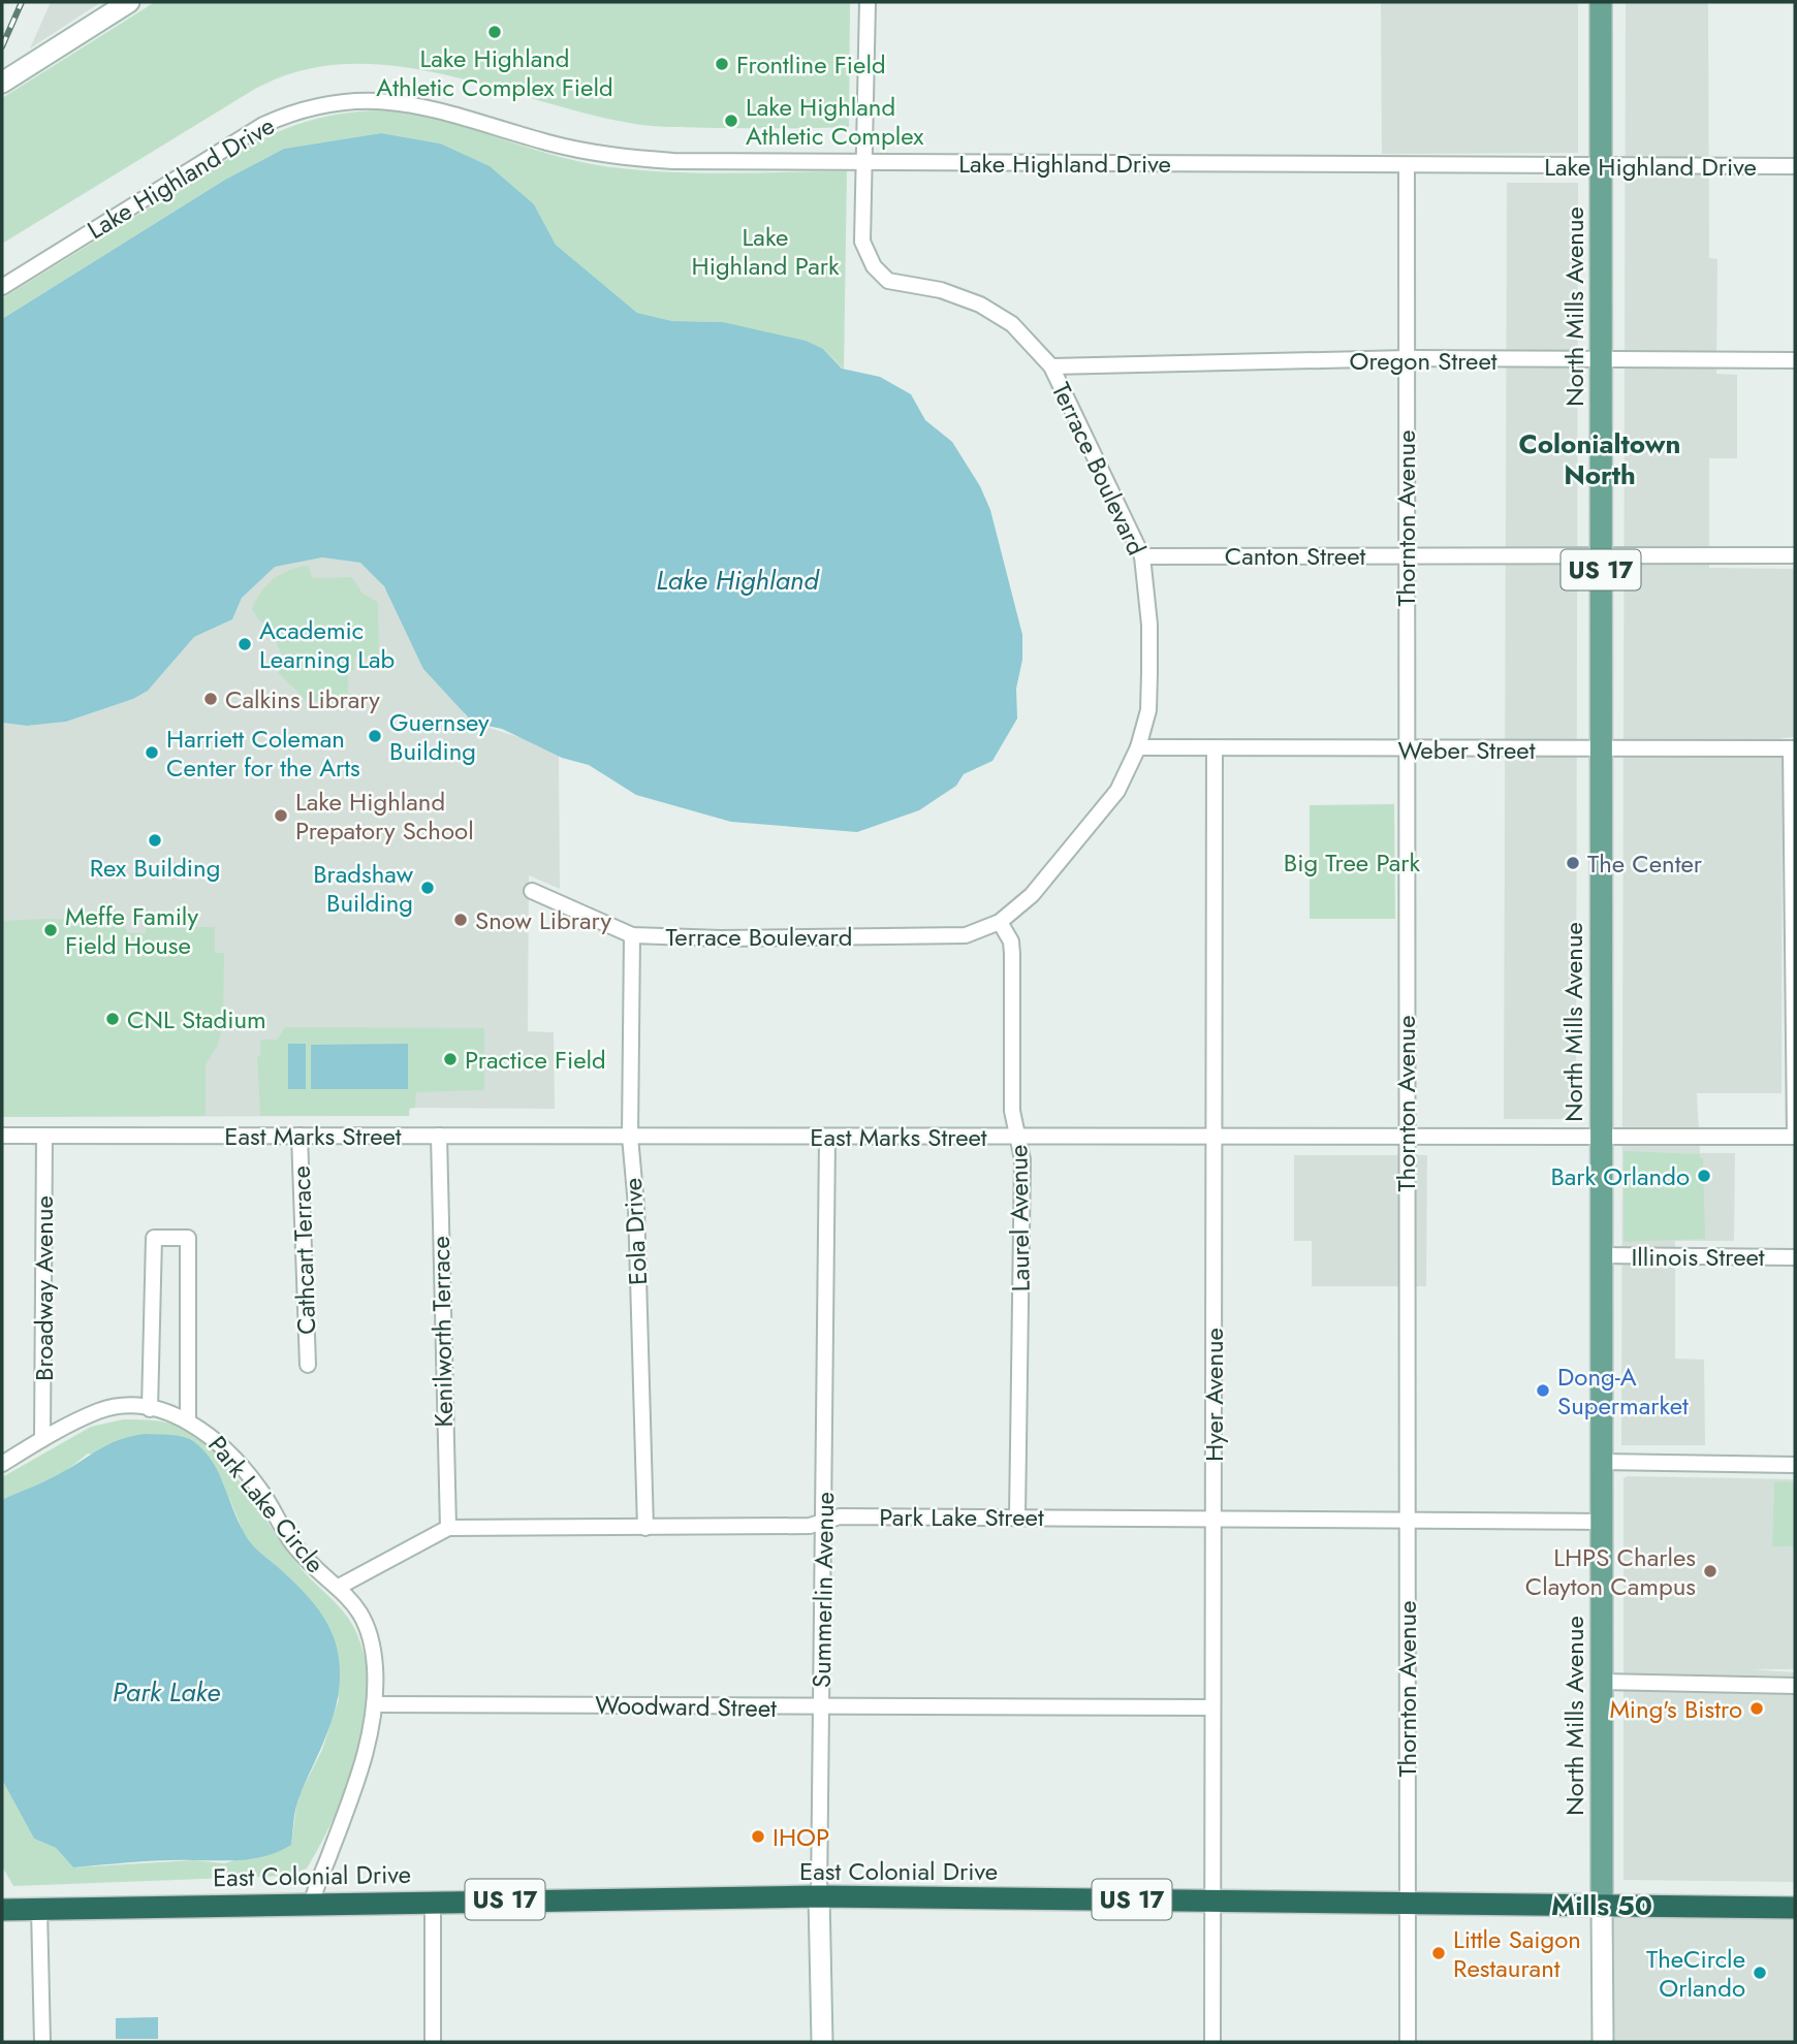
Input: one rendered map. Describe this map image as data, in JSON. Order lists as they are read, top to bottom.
{
  "streets": {
    "highway": ["US 17", "East Colonial Drive"],
    "main road": ["North Mills Avenue"],
    "street": [
      "Lake Highland Drive",
      "Oregon Street",
      "Terrace Boulevard",
      "Thornton Avenue",
      "Canton Street",
      "Weber Street",
      "East Marks Street",
      "Laurel Avenue",
      "Eola Drive",
      "Cathcart Terrace",
      "Illinois Street",
      "Broadway Avenue",
      "Kenilworth Terrace",
      "Hyer Avenue",
      "Park Lake Circle",
      "Park Lake Street",
      "Summerlin Avenue",
      "Woodward Street"
    ]
  },
  "crossings": [
    ["Lake Highland Drive", "North Mills Avenue"],
    ["Lake Highland Drive", "Terrace Boulevard"],
    ["Lake Highland Drive", "Thornton Avenue"],
    ["North Mills Avenue", "Oregon Street"],
    ["North Mills Avenue", "Canton Street"],
    ["North Mills Avenue", "Weber Street"],
    ["North Mills Avenue", "East Marks Street"],
    ["North Mills Avenue", "Illinois Street"],
    ["North Mills Avenue", "Park Lake Street"],
    ["North Mills Avenue", "East Colonial Drive"],
    ["Oregon Street", "Terrace Boulevard"],
    ["Oregon Street", "Thornton Avenue"],
    ["Terrace Boulevard", "Canton Street"],
    ["Terrace Boulevard", "Weber Street"],
    ["Terrace Boulevard", "Laurel Avenue"],
    ["Terrace Boulevard", "Eola Drive"],
    ["Thornton Avenue", "Canton Street"],
    ["Thornton Avenue", "Weber Street"],
    ["Thornton Avenue", "East Marks Street"],
    ["Thornton Avenue", "Park Lake Street"],
    ["Thornton Avenue", "East Colonial Drive"],
    ["Weber Street", "Hyer Avenue"],
    ["East Marks Street", "Laurel Avenue"],
    ["East Marks Street", "Eola Drive"],
    ["East Marks Street", "Cathcart Terrace"],
    ["East Marks Street", "Broadway Avenue"],
    ["East Marks Street", "Kenilworth Terrace"],
    ["East Marks Street", "Hyer Avenue"],
    ["East Marks Street", "Summerlin Avenue"],
    ["Laurel Avenue", "Park Lake Street"],
    ["Eola Drive", "Park Lake Street"],
    ["Broadway Avenue", "Park Lake Circle"],
    ["Kenilworth Terrace", "Park Lake Street"],
    ["Hyer Avenue", "Park Lake Street"],
    ["Hyer Avenue", "Woodward Street"],
    ["Hyer Avenue", "East Colonial Drive"],
    ["Park Lake Circle", "Park Lake Street"],
    ["Park Lake Circle", "Woodward Street"],
    ["Park Lake Circle", "East Colonial Drive"],
    ["Park Lake Street", "Summerlin Avenue"],
    ["Summerlin Avenue", "Woodward Street"],
    ["Summerlin Avenue", "East Colonial Drive"]
  ],
  "districts": ["Colonialtown North", "Mills 50"],
  "water": ["Lake Highland", "Park Lake"],
  "parks": ["Lake Highland Park", "Big Tree Park"],
  "places": [
    "Lake Highland Athletic Complex Field",
    "Frontline Field",
    "Lake Highland Athletic Complex",
    "Academic Learning Lab",
    "Calkins Library",
    "Guernsey Building",
    "Harriett Coleman Center for the Arts",
    "Lake Highland Prepatory School",
    "Rex Building",
    "The Center",
    "Bradshaw Building",
    "Snow Library",
    "Meffe Family Field House",
    "CNL Stadium",
    "Practice Field",
    "Bark Orlando",
    "Dong-A Supermarket",
    "LHPS Charles Clayton Campus",
    "Ming's Bistro",
    "IHOP",
    "Little Saigon Restaurant",
    "TheCircle Orlando"
  ]
}
